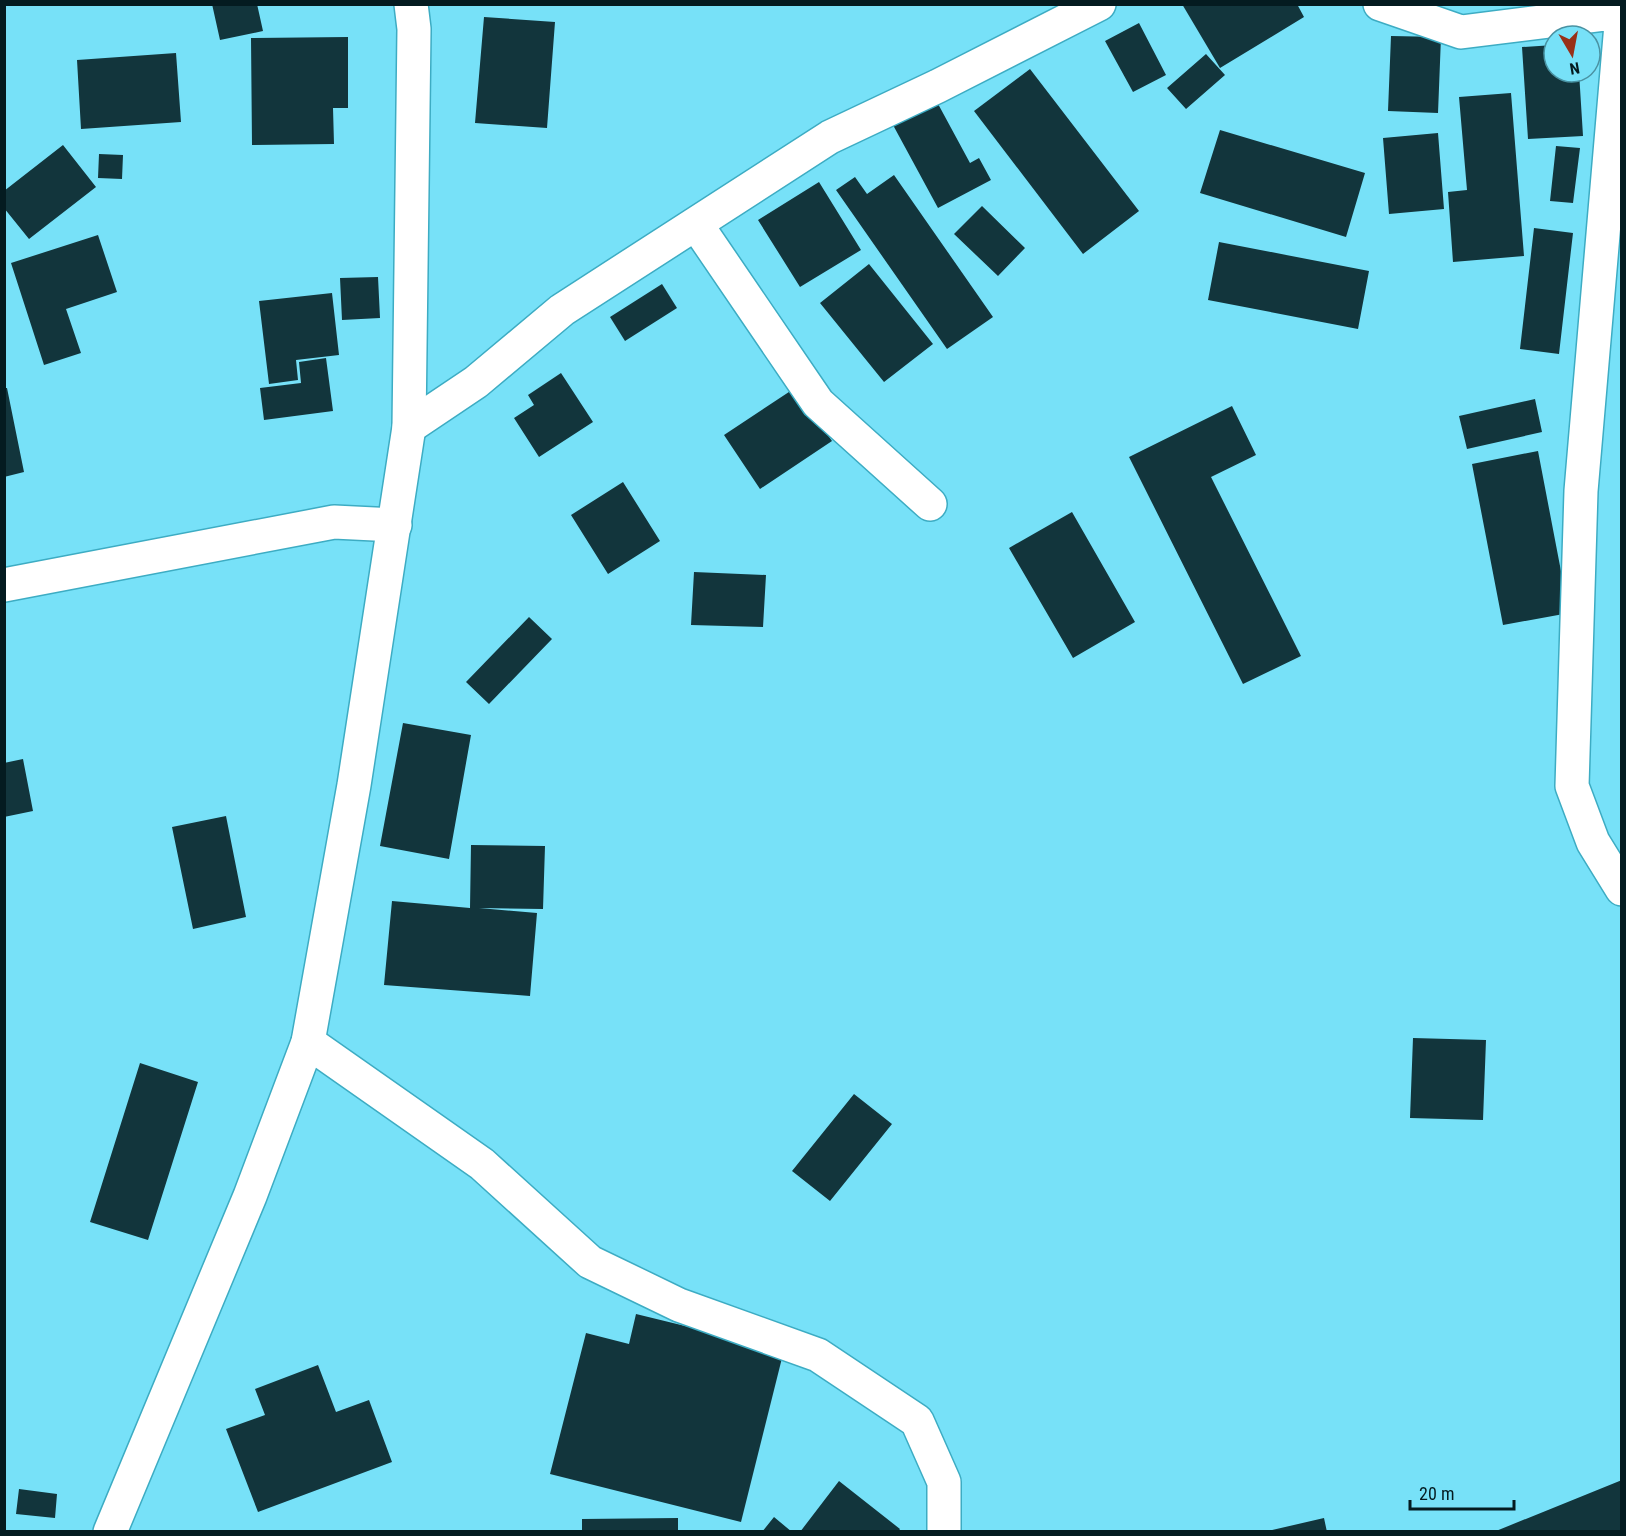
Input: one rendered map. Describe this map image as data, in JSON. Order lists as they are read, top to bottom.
{
  "scale_bar": "20 m",
  "north": "bottom"
}
